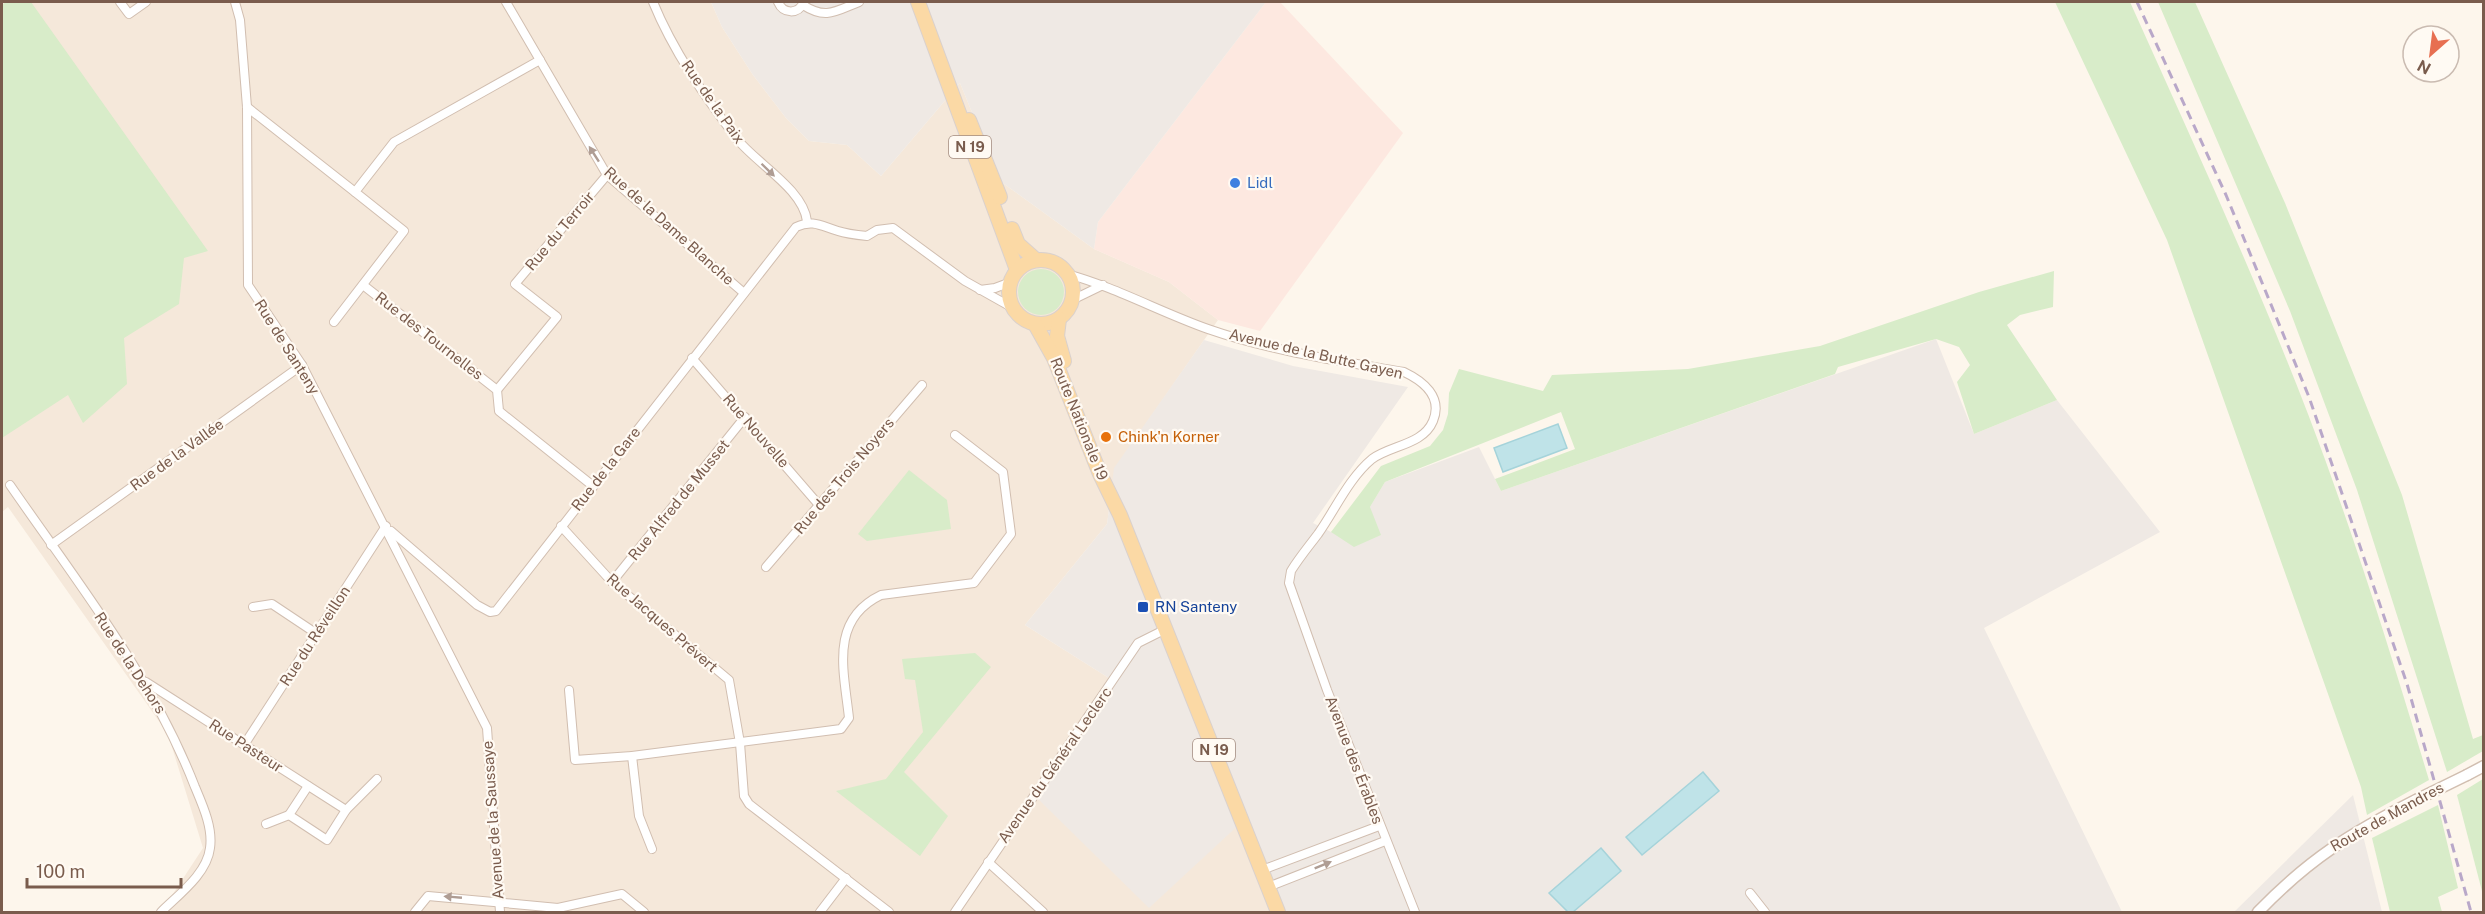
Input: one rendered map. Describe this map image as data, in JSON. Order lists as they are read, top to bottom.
{
  "streets": {
    "main road": ["N 19", "Route Nationale 19"],
    "street": [
      "Rue de la Paix",
      "Rue de la Dame Blanche",
      "Rue du Terroir",
      "Rue des Tournelles",
      "Rue de Santeny",
      "Avenue de la Butte Gayen",
      "Rue Nouvelle",
      "Rue de la Vallée",
      "Rue de la Gare",
      "Rue des Trois Noyers",
      "Rue Alfred de Musset",
      "Rue Jacques Prévert",
      "Rue du Réveillon",
      "Rue de la Dehors",
      "Rue Pasteur",
      "Avenue des Érables",
      "Avenue du Général Leclerc",
      "Route de Mandres",
      "Avenue de la Saussaye"
    ]
  },
  "crossings": [
    ["Rue de la Paix", "Rue de la Gare"],
    ["N 19", "Avenue de la Butte Gayen"],
    ["N 19", "Route Nationale 19"],
    ["Rue de la Dame Blanche", "Rue du Terroir"],
    ["Rue de la Dame Blanche", "Rue de la Gare"],
    ["Rue du Terroir", "Rue des Tournelles"],
    ["Rue des Tournelles", "Rue de la Gare"],
    ["Rue de Santeny", "Rue de la Vallée"],
    ["Rue de Santeny", "Rue de la Gare"],
    ["Rue de Santeny", "Rue du Réveillon"],
    ["Rue de Santeny", "Avenue de la Saussaye"],
    ["Avenue de la Butte Gayen", "Route Nationale 19"],
    ["Avenue de la Butte Gayen", "Avenue des Érables"],
    ["Route Nationale 19", "Avenue du Général Leclerc"],
    ["Rue Nouvelle", "Rue de la Gare"],
    ["Rue Nouvelle", "Rue des Trois Noyers"],
    ["Rue Nouvelle", "Rue Alfred de Musset"],
    ["Rue de la Vallée", "Rue de la Dehors"],
    ["Rue de la Gare", "Rue Jacques Prévert"],
    ["Rue de la Gare", "Rue du Réveillon"],
    ["Rue Alfred de Musset", "Rue Jacques Prévert"],
    ["Rue du Réveillon", "Rue Pasteur"],
    ["Rue de la Dehors", "Rue Pasteur"]
  ],
  "one_way": ["Rue de la Paix"],
  "places": {
    "other": ["Lidl", "Chink'n Korner"],
    "transit": ["RN Santeny"]
  },
  "scale_bar": "100 m",
  "north": "bottom left"
}
